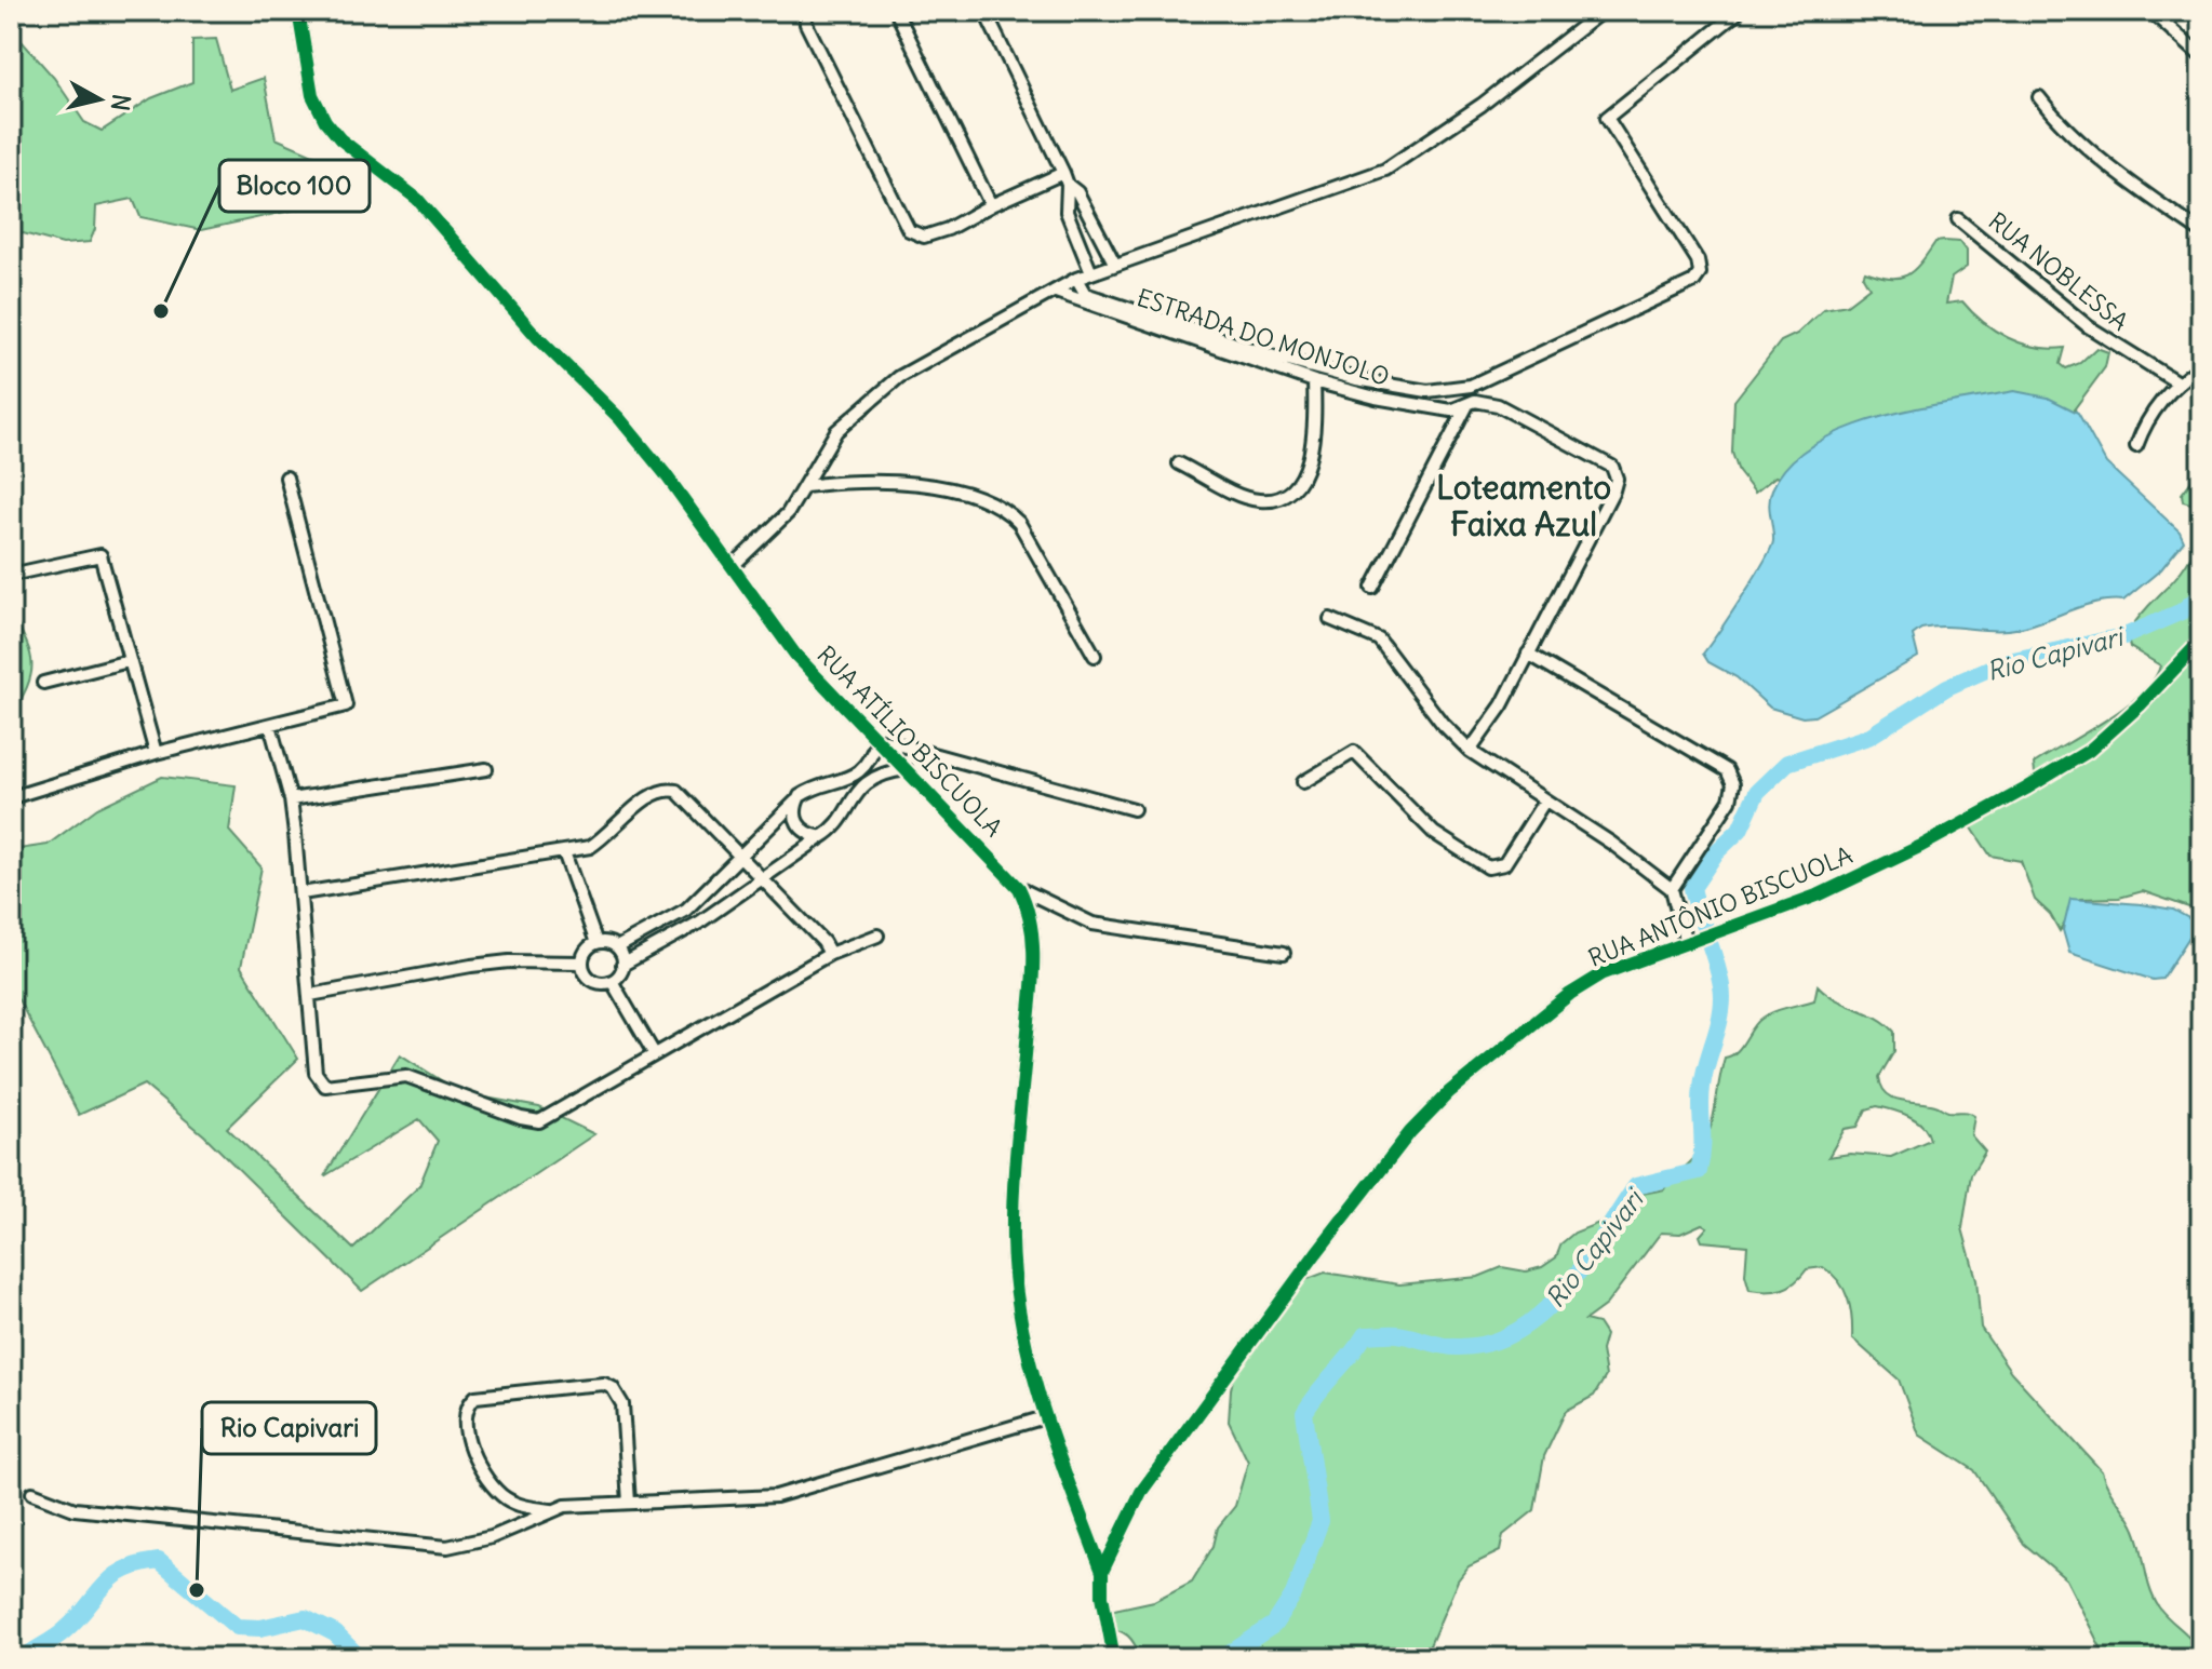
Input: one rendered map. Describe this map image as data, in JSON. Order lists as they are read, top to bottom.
{
  "streets": {
    "street": [
      "RUA NOBLESSA",
      "ESTRADA DO MONJOLO",
      "RUA ATÍLIO BISCUOLA",
      "RUA ANTÔNIO BISCUOLA"
    ]
  },
  "crossings": [
    ["RUA ATÍLIO BISCUOLA", "RUA ANTÔNIO BISCUOLA"]
  ],
  "districts": ["Loteamento Faixa Azul"],
  "water": ["Rio Capivari"],
  "places": ["Bloco 100", "Rio Capivari"],
  "north": "right"
}
